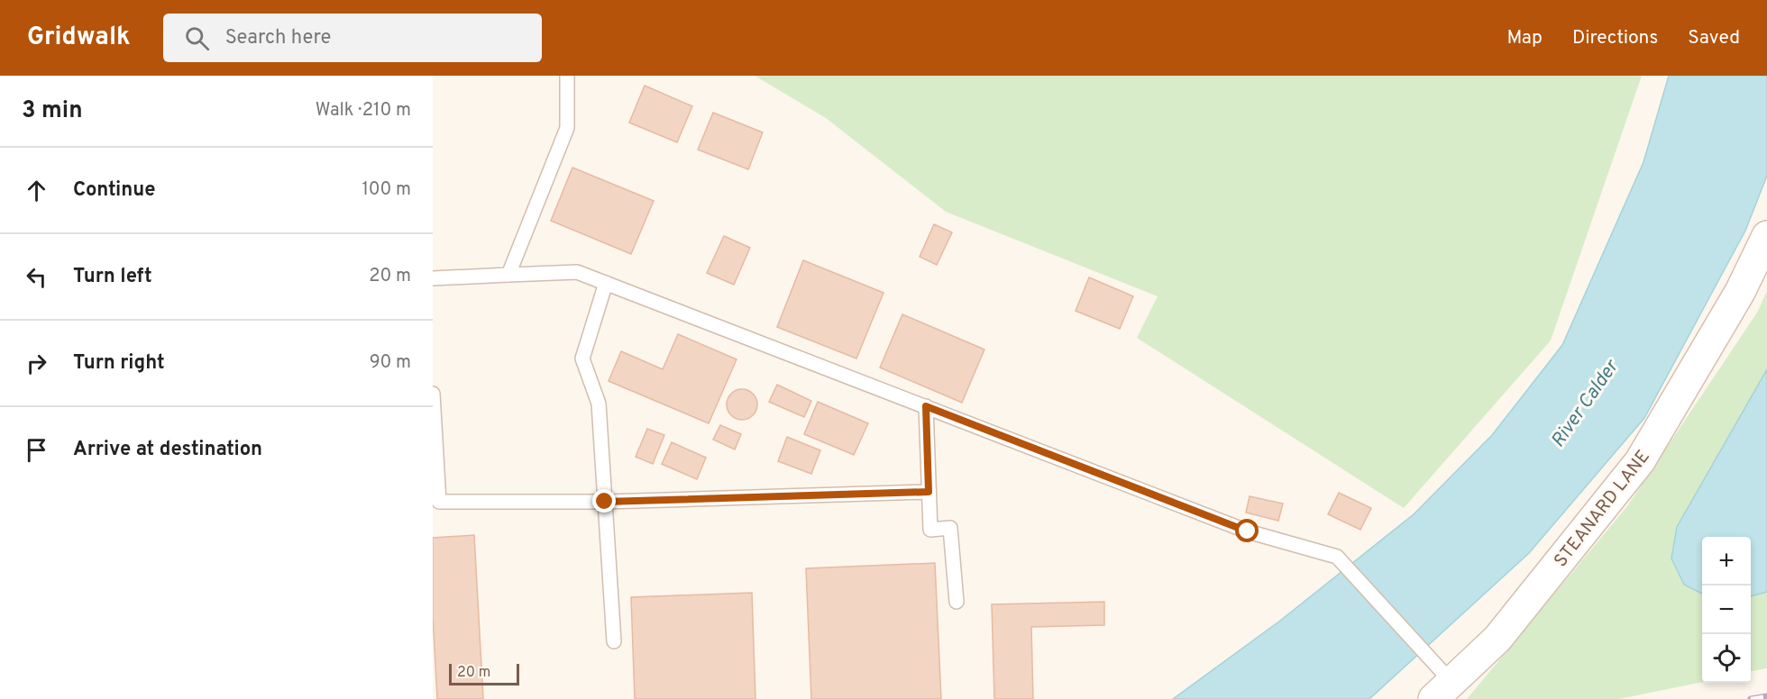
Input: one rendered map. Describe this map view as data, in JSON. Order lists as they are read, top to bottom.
{
  "streets": {
    "street": ["STEANARD LANE"]
  },
  "water": ["River Calder"],
  "scale_bar": "20 m",
  "page": {
    "header": "Gridwalk",
    "search": "Search here",
    "nav": ["Map", "Directions", "Saved"],
    "heading": ["3 min", "Walk · 210 m"],
    "list": [
      ["Continue", "100 m"],
      ["Turn left", "20 m"],
      ["Turn right", "90 m"],
      "Arrive at destination"
    ],
    "map_buttons": ["+", "−"],
    "scale": "20 m"
  }
}
